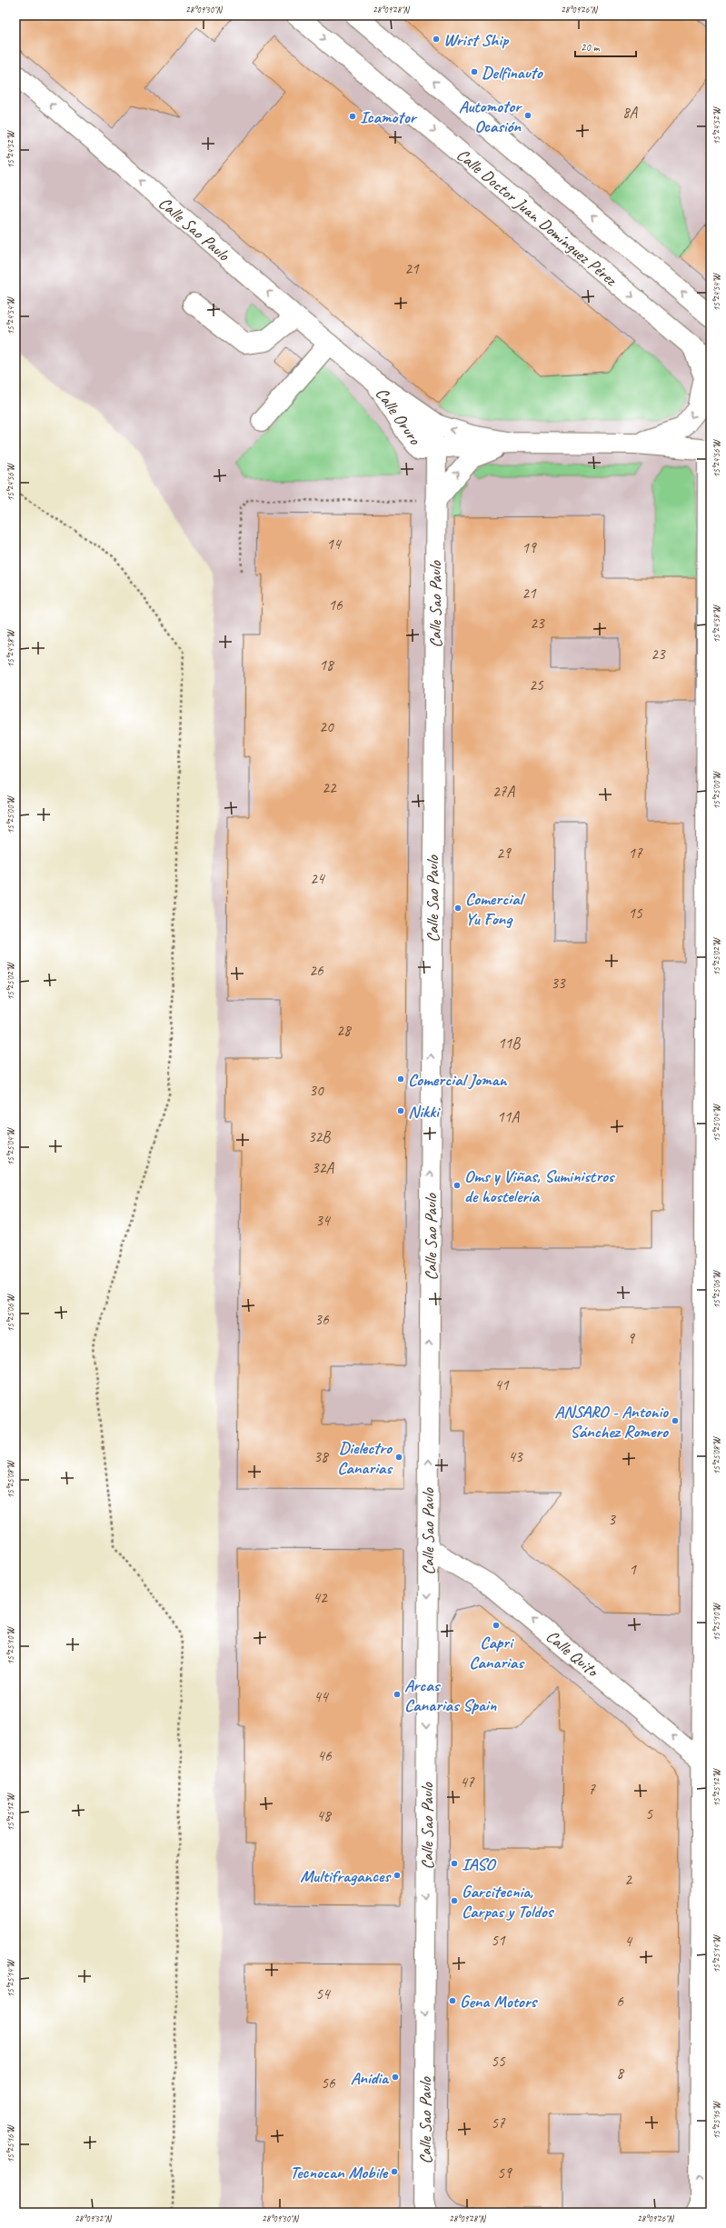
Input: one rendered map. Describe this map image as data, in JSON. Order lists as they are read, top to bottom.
{
  "streets": {
    "street": [
      "Calle Doctor Juan Domínguez Pérez",
      "Calle Sao Paulo",
      "Calle Oruro",
      "Calle Quito"
    ]
  },
  "crossings": [
    ["Calle Doctor Juan Domínguez Pérez", "Calle Oruro"],
    ["Calle Sao Paulo", "Calle Oruro"],
    ["Calle Sao Paulo", "Calle Quito"]
  ],
  "one_way": ["Calle Quito"],
  "places": [
    "Wrist Ship",
    "Delfinauto",
    "Automotor Ocasión",
    "Icamotor",
    "Comercial Yu Fong",
    "Comercial Joman",
    "Nikki",
    "Oms y Viñas, Suministros de hostelería",
    "ANSARO - Antonio Sánchez Romero",
    "Dielectro Canarias",
    "Capri Canarias",
    "Arcas Canarias Spain",
    "IASO",
    "Multifragances",
    "Garcitecnia, Carpas y Toldos",
    "Gena Motors",
    "Anidia",
    "Tecnocan Mobile"
  ],
  "house_numbers": [
    "8A",
    "21",
    "14",
    "19",
    "21",
    "16",
    "23",
    "23",
    "18",
    "25",
    "20",
    "22",
    "27A",
    "29",
    "17",
    "24",
    "15",
    "26",
    "33",
    "28",
    "11B",
    "30",
    "11A",
    "32B",
    "32A",
    "34",
    "36",
    "9",
    "41",
    "38",
    "43",
    "3",
    "1",
    "42",
    "44",
    "46",
    "47",
    "7",
    "5",
    "48",
    "2",
    "51",
    "4",
    "54",
    "6",
    "55",
    "8",
    "56",
    "57",
    "59"
  ],
  "scale_bar": "20 m",
  "coordinates": [
    "28°09'30\"N",
    "28°09'28\"N",
    "28°09'26\"N",
    "15°24'52\"W",
    "15°24'54\"W",
    "15°24'56\"W",
    "15°24'58\"W",
    "15°25'00\"W",
    "15°25'02\"W",
    "15°25'04\"W",
    "15°25'06\"W",
    "15°25'08\"W",
    "15°25'10\"W",
    "15°25'12\"W",
    "15°25'14\"W",
    "15°25'16\"W",
    "28°09'32\"N"
  ]
}
